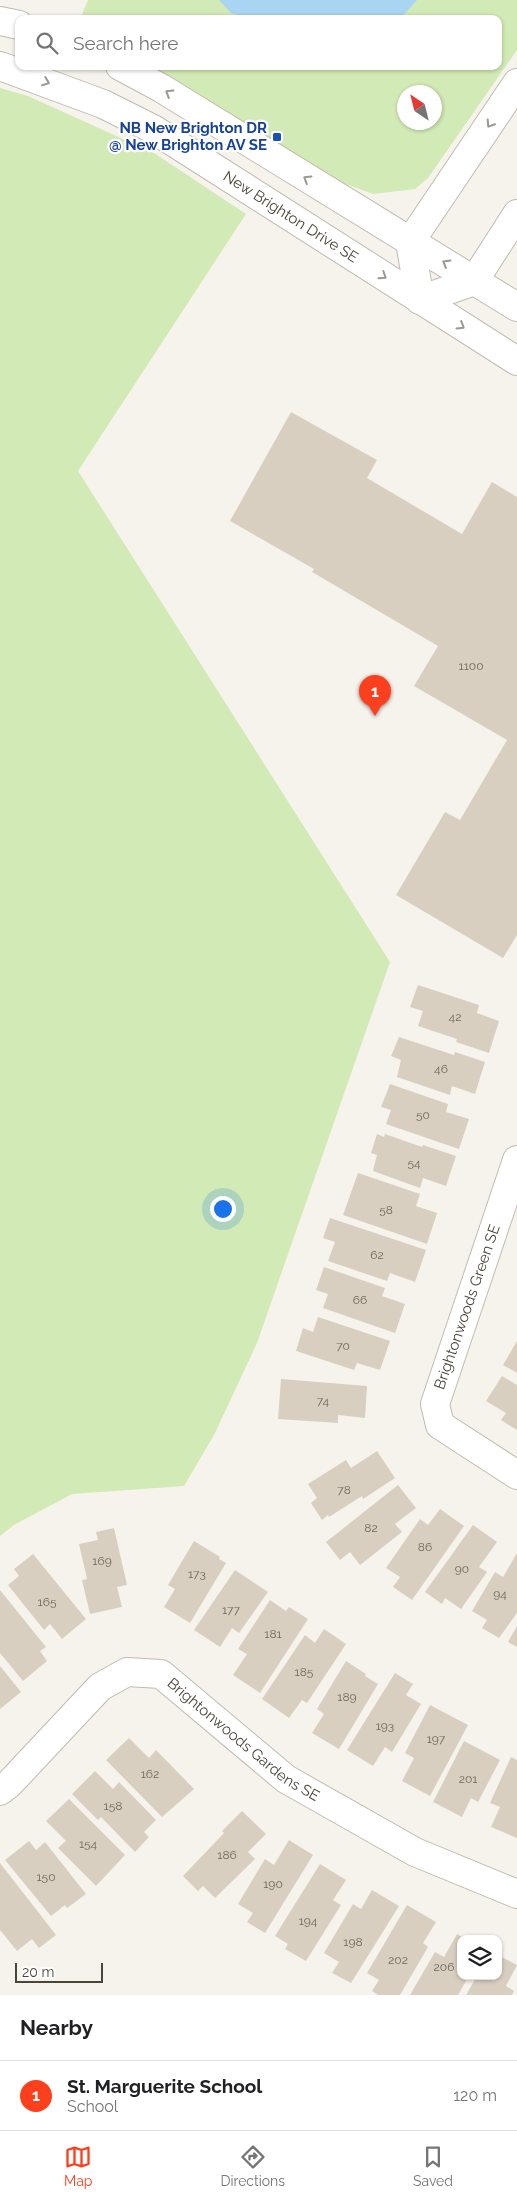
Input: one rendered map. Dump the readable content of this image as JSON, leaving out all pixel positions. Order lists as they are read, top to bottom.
{
  "streets": {
    "street": ["New Brighton Drive SE", "Brightonwoods Green SE", "Brightonwoods Gardens SE"]
  },
  "places": {
    "transit": ["NB New Brighton DR @ New Brighton AV SE"]
  },
  "house_numbers": [
    "1100",
    "42",
    "46",
    "50",
    "54",
    "58",
    "62",
    "66",
    "70",
    "74",
    "78",
    "82",
    "86",
    "169",
    "90",
    "173",
    "94",
    "165",
    "177",
    "181",
    "185",
    "189",
    "193",
    "197",
    "162",
    "201",
    "158",
    "154",
    "186",
    "150",
    "190",
    "194",
    "198",
    "202",
    "206"
  ],
  "scale_bar": "20 m",
  "north": "top left",
  "page": {
    "search": "Search here",
    "pins": "1",
    "scale": "20 m",
    "heading": "Nearby",
    "list": [
      {
        "mark": "1",
        "name": "St. Marguerite School",
        "note": "School",
        "value": "120 m"
      }
    ],
    "nav": ["Map", "Directions", "Saved"]
  }
}
